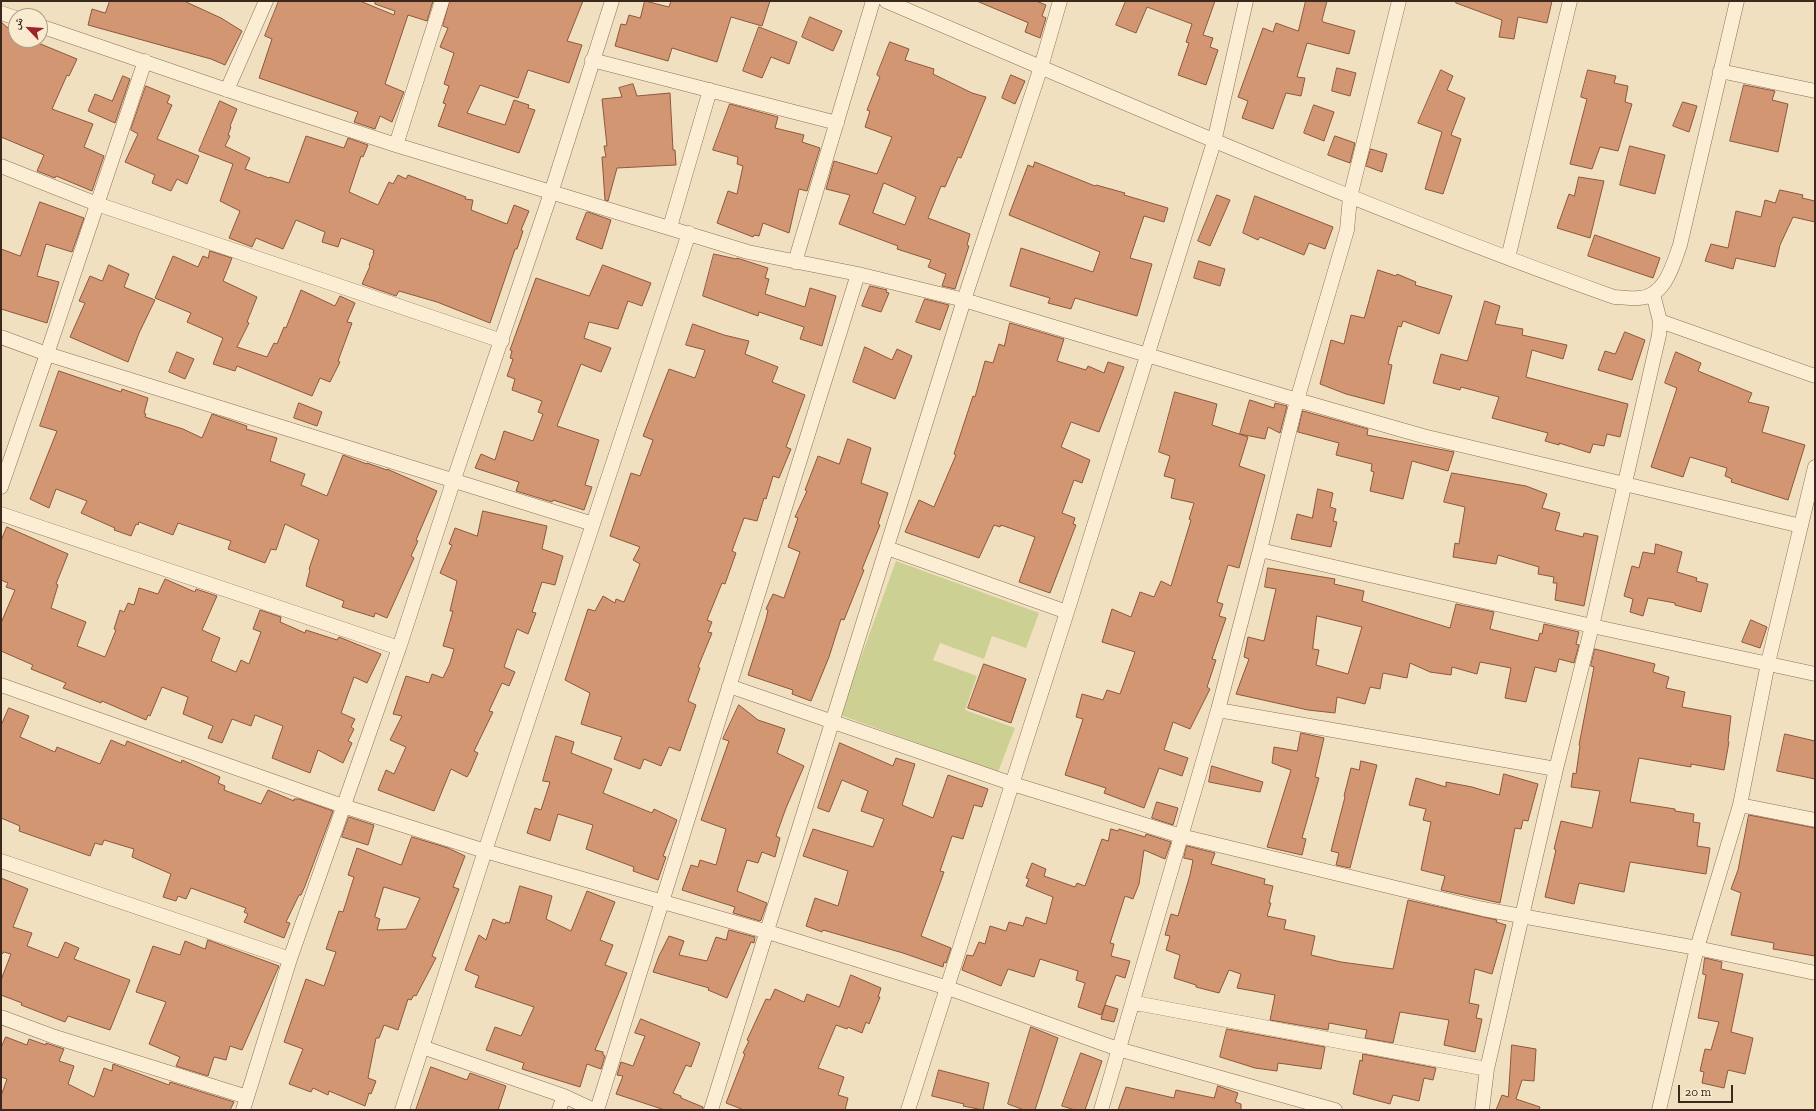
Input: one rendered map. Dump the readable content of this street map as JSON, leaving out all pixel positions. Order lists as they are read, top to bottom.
{
  "scale_bar": "20 m",
  "north": "top left"
}
